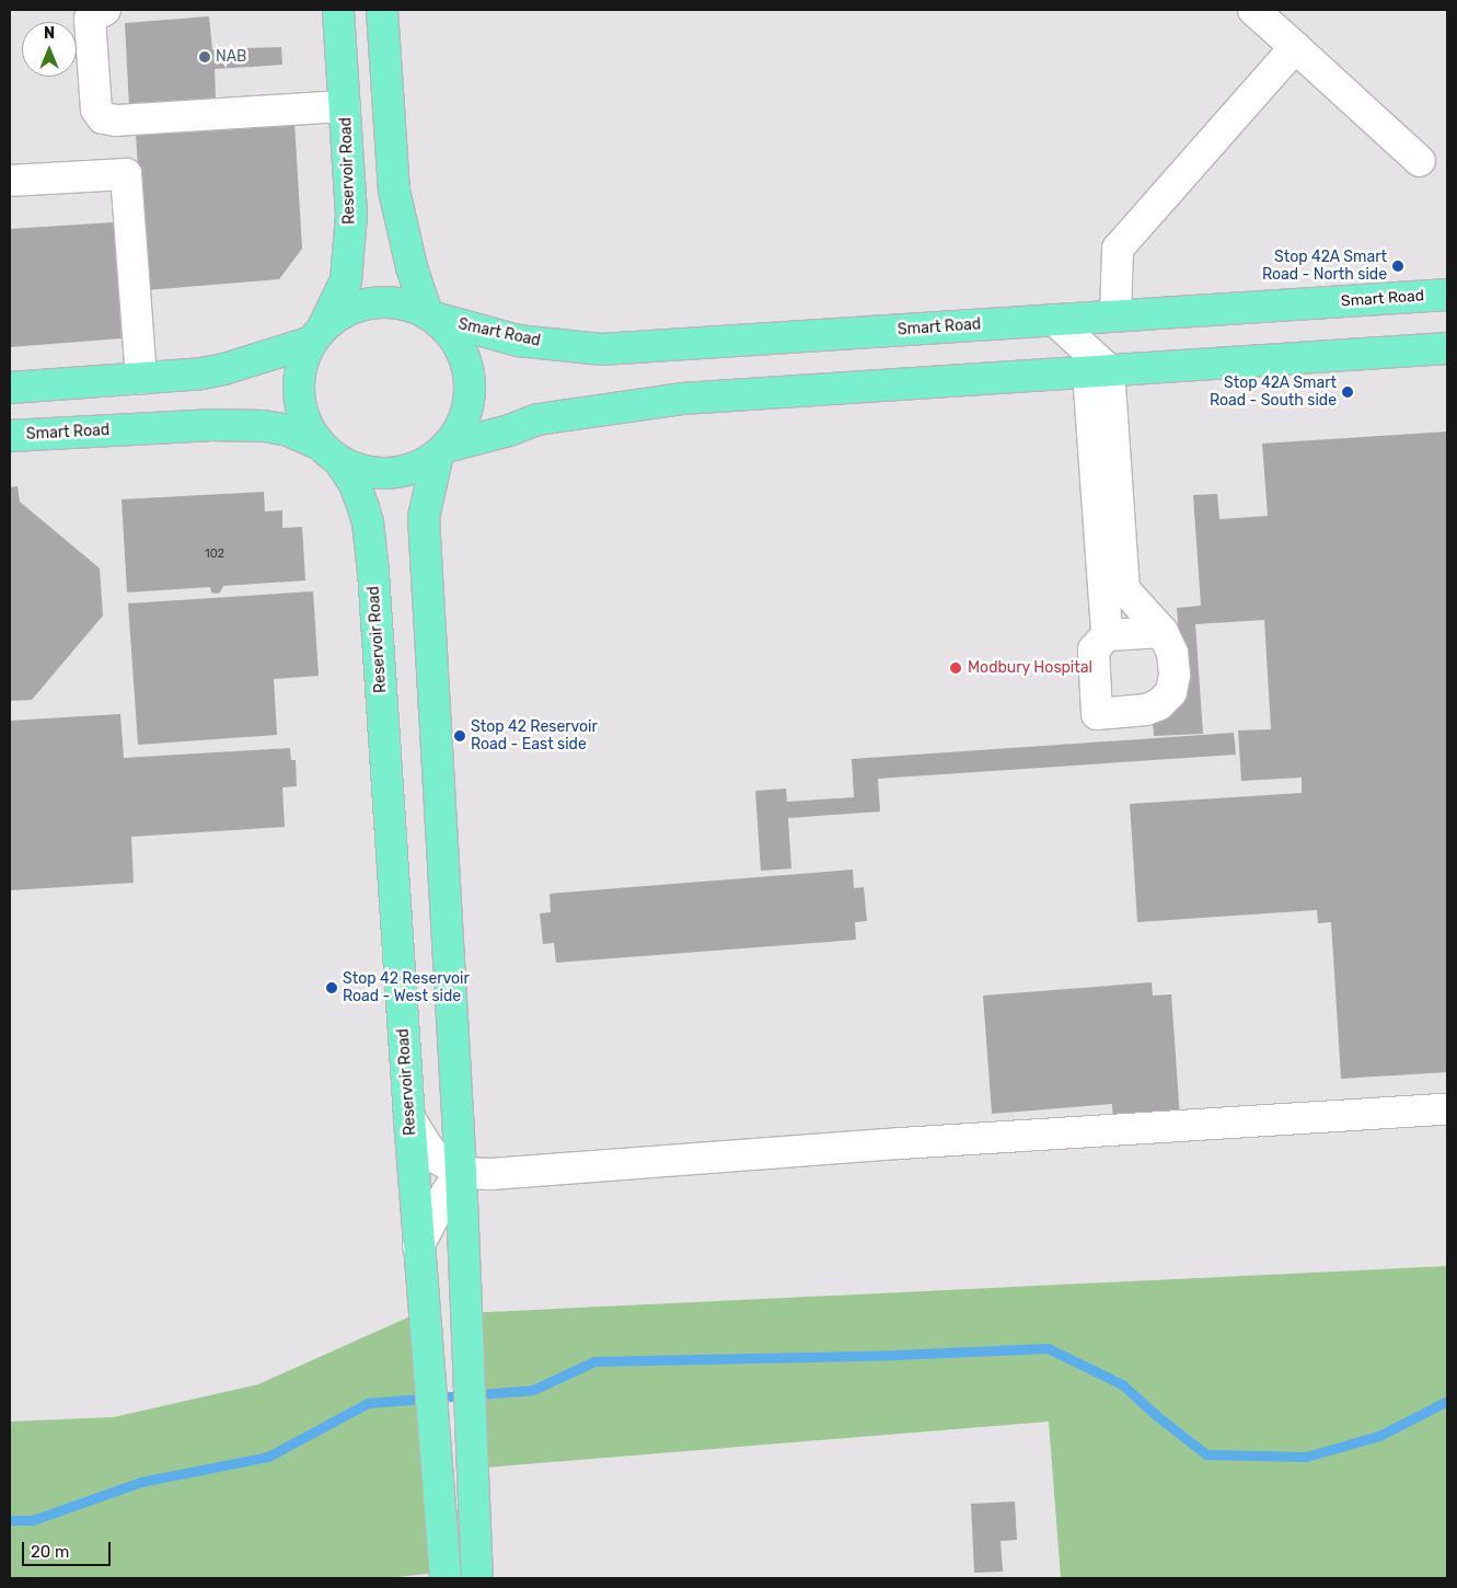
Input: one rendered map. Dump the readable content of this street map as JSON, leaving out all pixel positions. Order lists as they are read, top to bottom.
{
  "streets": {
    "main road": ["Reservoir Road", "Smart Road"]
  },
  "crossings": [
    ["Reservoir Road", "Smart Road"]
  ],
  "places": [
    "NAB",
    "Stop 42A Smart Road - North side",
    "Stop 42A Smart Road - South side",
    "Modbury Hospital",
    "Stop 42 Reservoir Road - East side",
    "Stop 42 Reservoir Road - West side"
  ],
  "house_numbers": ["102"],
  "scale_bar": "20 m",
  "north": "top"
}
